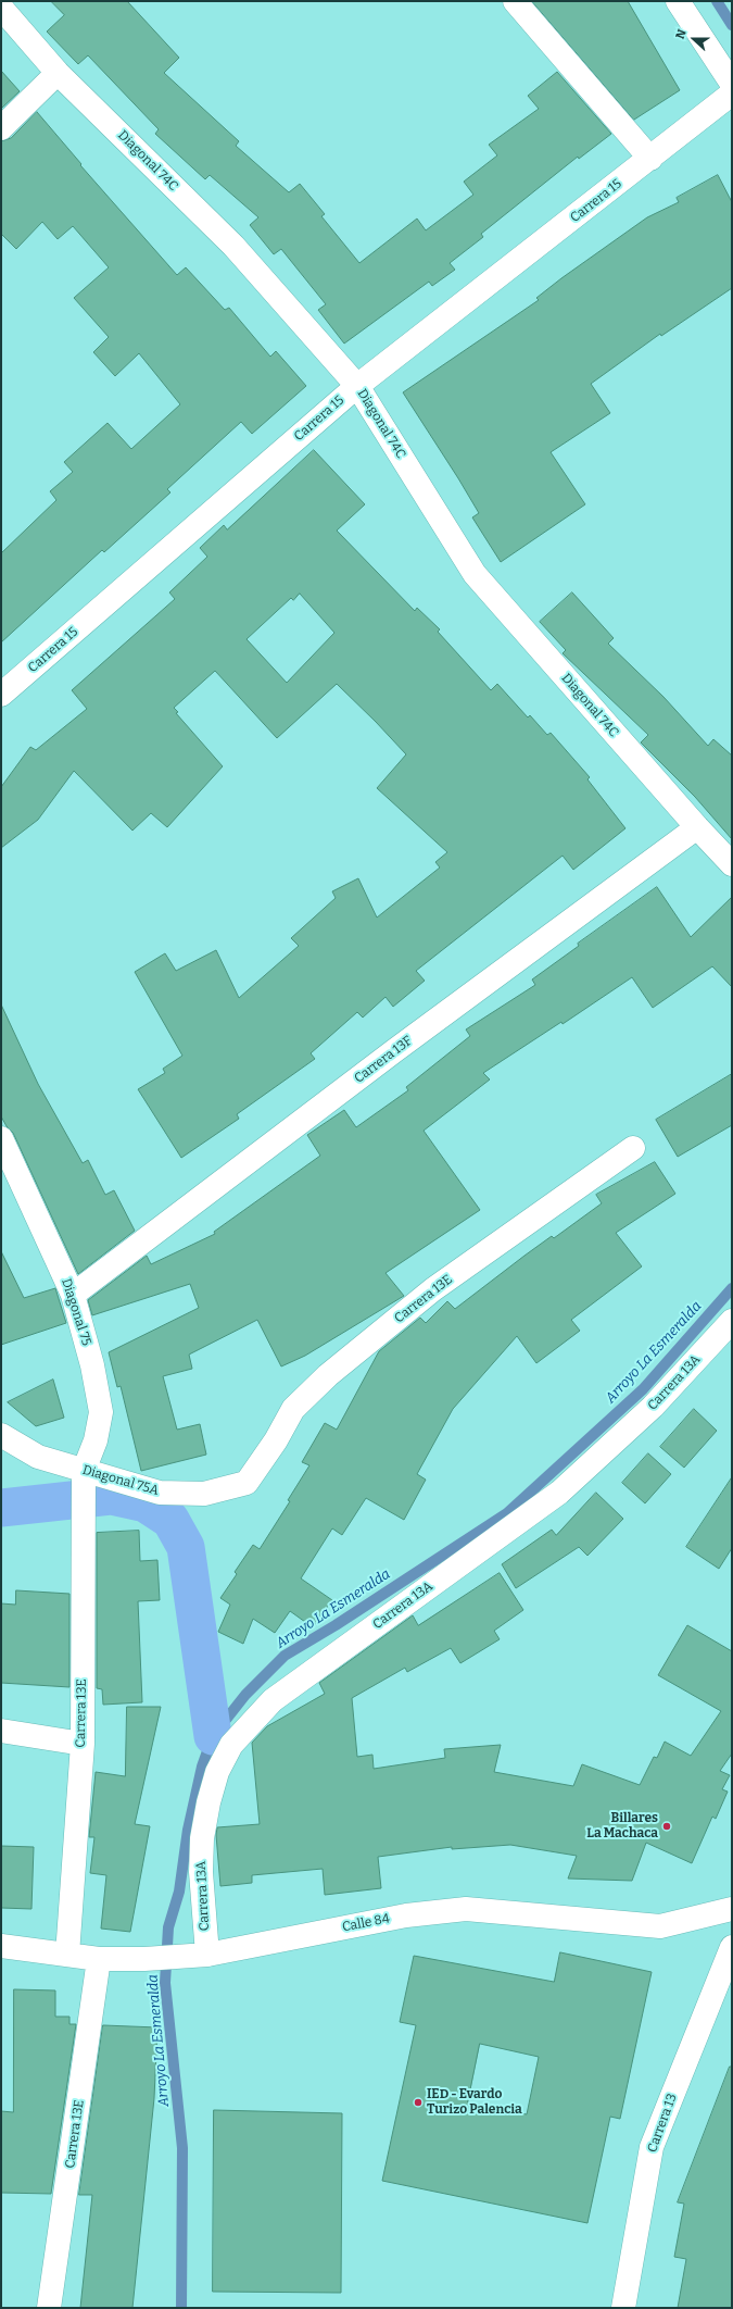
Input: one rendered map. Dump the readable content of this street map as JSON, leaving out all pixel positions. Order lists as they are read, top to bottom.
{
  "streets": {
    "street": [
      "Diagonal 74C",
      "Carrera 15",
      "Carrera 13F",
      "Carrera 13E",
      "Diagonal 75",
      "Carrera 13A",
      "Diagonal 75A",
      "Calle 84",
      "Carrera 13"
    ]
  },
  "crossings": [
    ["Diagonal 74C", "Carrera 15"],
    ["Diagonal 74C", "Carrera 13F"],
    ["Carrera 13F", "Diagonal 75"],
    ["Carrera 13E", "Diagonal 75"],
    ["Carrera 13E", "Diagonal 75A"],
    ["Carrera 13E", "Calle 84"],
    ["Diagonal 75", "Diagonal 75A"],
    ["Carrera 13A", "Calle 84"]
  ],
  "water": ["Arroyo La Esmeralda"],
  "places": ["Billares La Machaca", "IED - Evardo Turizo Palencia"],
  "north": "left"
}
